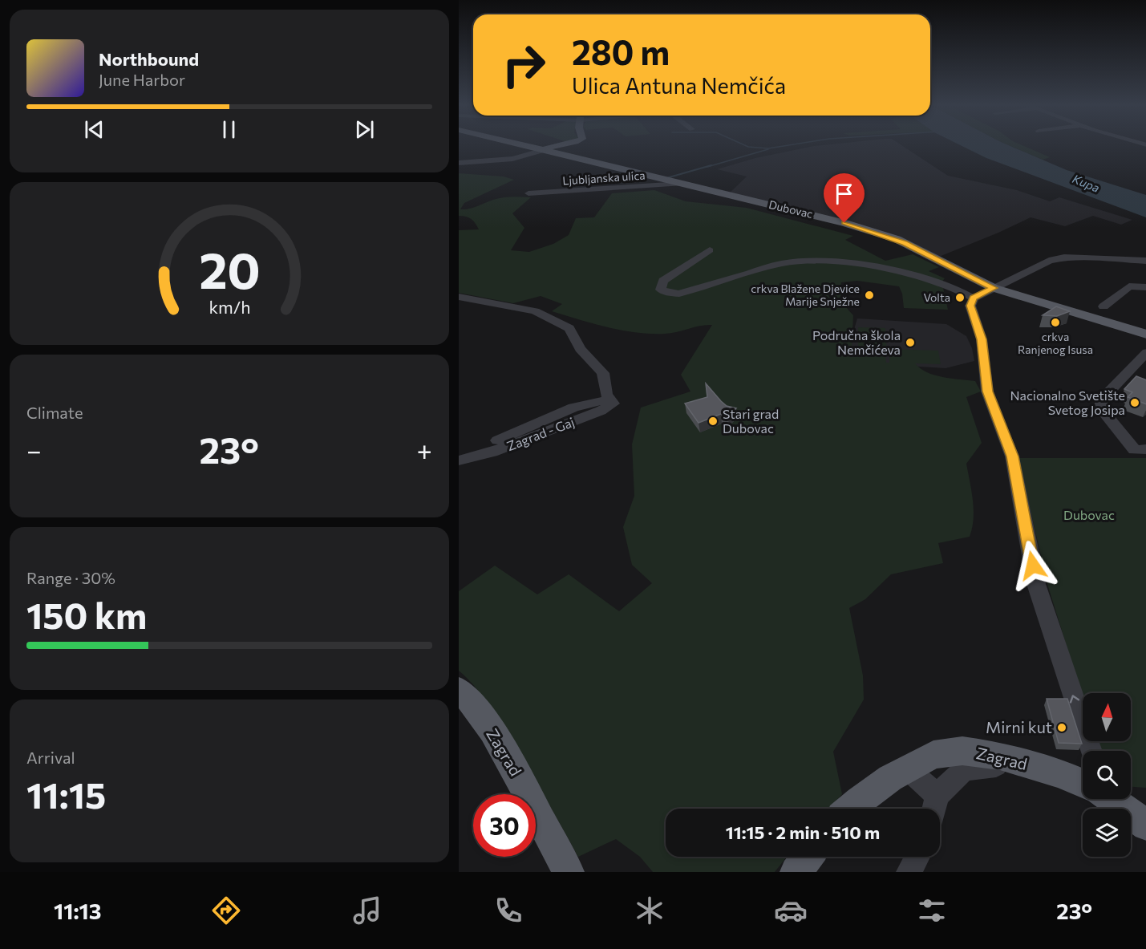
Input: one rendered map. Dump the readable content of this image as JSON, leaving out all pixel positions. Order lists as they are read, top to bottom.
{
  "streets": {
    "main road": ["Dubovac", "Zagrad"],
    "street": ["Ljubljanska ulica", "Zagrad - Gaj"]
  },
  "crossings": [
    ["Ljubljanska ulica", "Dubovac"]
  ],
  "water": ["Kupa"],
  "parks": ["Dubovac"],
  "places": [
    "crkva Blažene Djevice Marije Snježne",
    "Volta",
    "crkva Ranjenog Isusa",
    "Područna škola Nemčićeva",
    "Nacionalno Svetište Svetog Josipa",
    "Stari grad Dubovac",
    "Mirni kut"
  ],
  "north": "top",
  "page": {
    "turn": ["280 m", "Ulica Antuna Nemčića"],
    "song": ["Northbound", "June Harbor"],
    "tile": [
      "Climate",
      ["Range · 30%", "150 km"],
      ["Arrival", "11:15"]
    ],
    "heat": ["−", "23°", "+"],
    "limit": "30",
    "trip": "11:15 · 2 min · 510 m",
    "tabs": ["11:13", "23°"],
    "gauge": ["20", "km/h"]
  }
}
